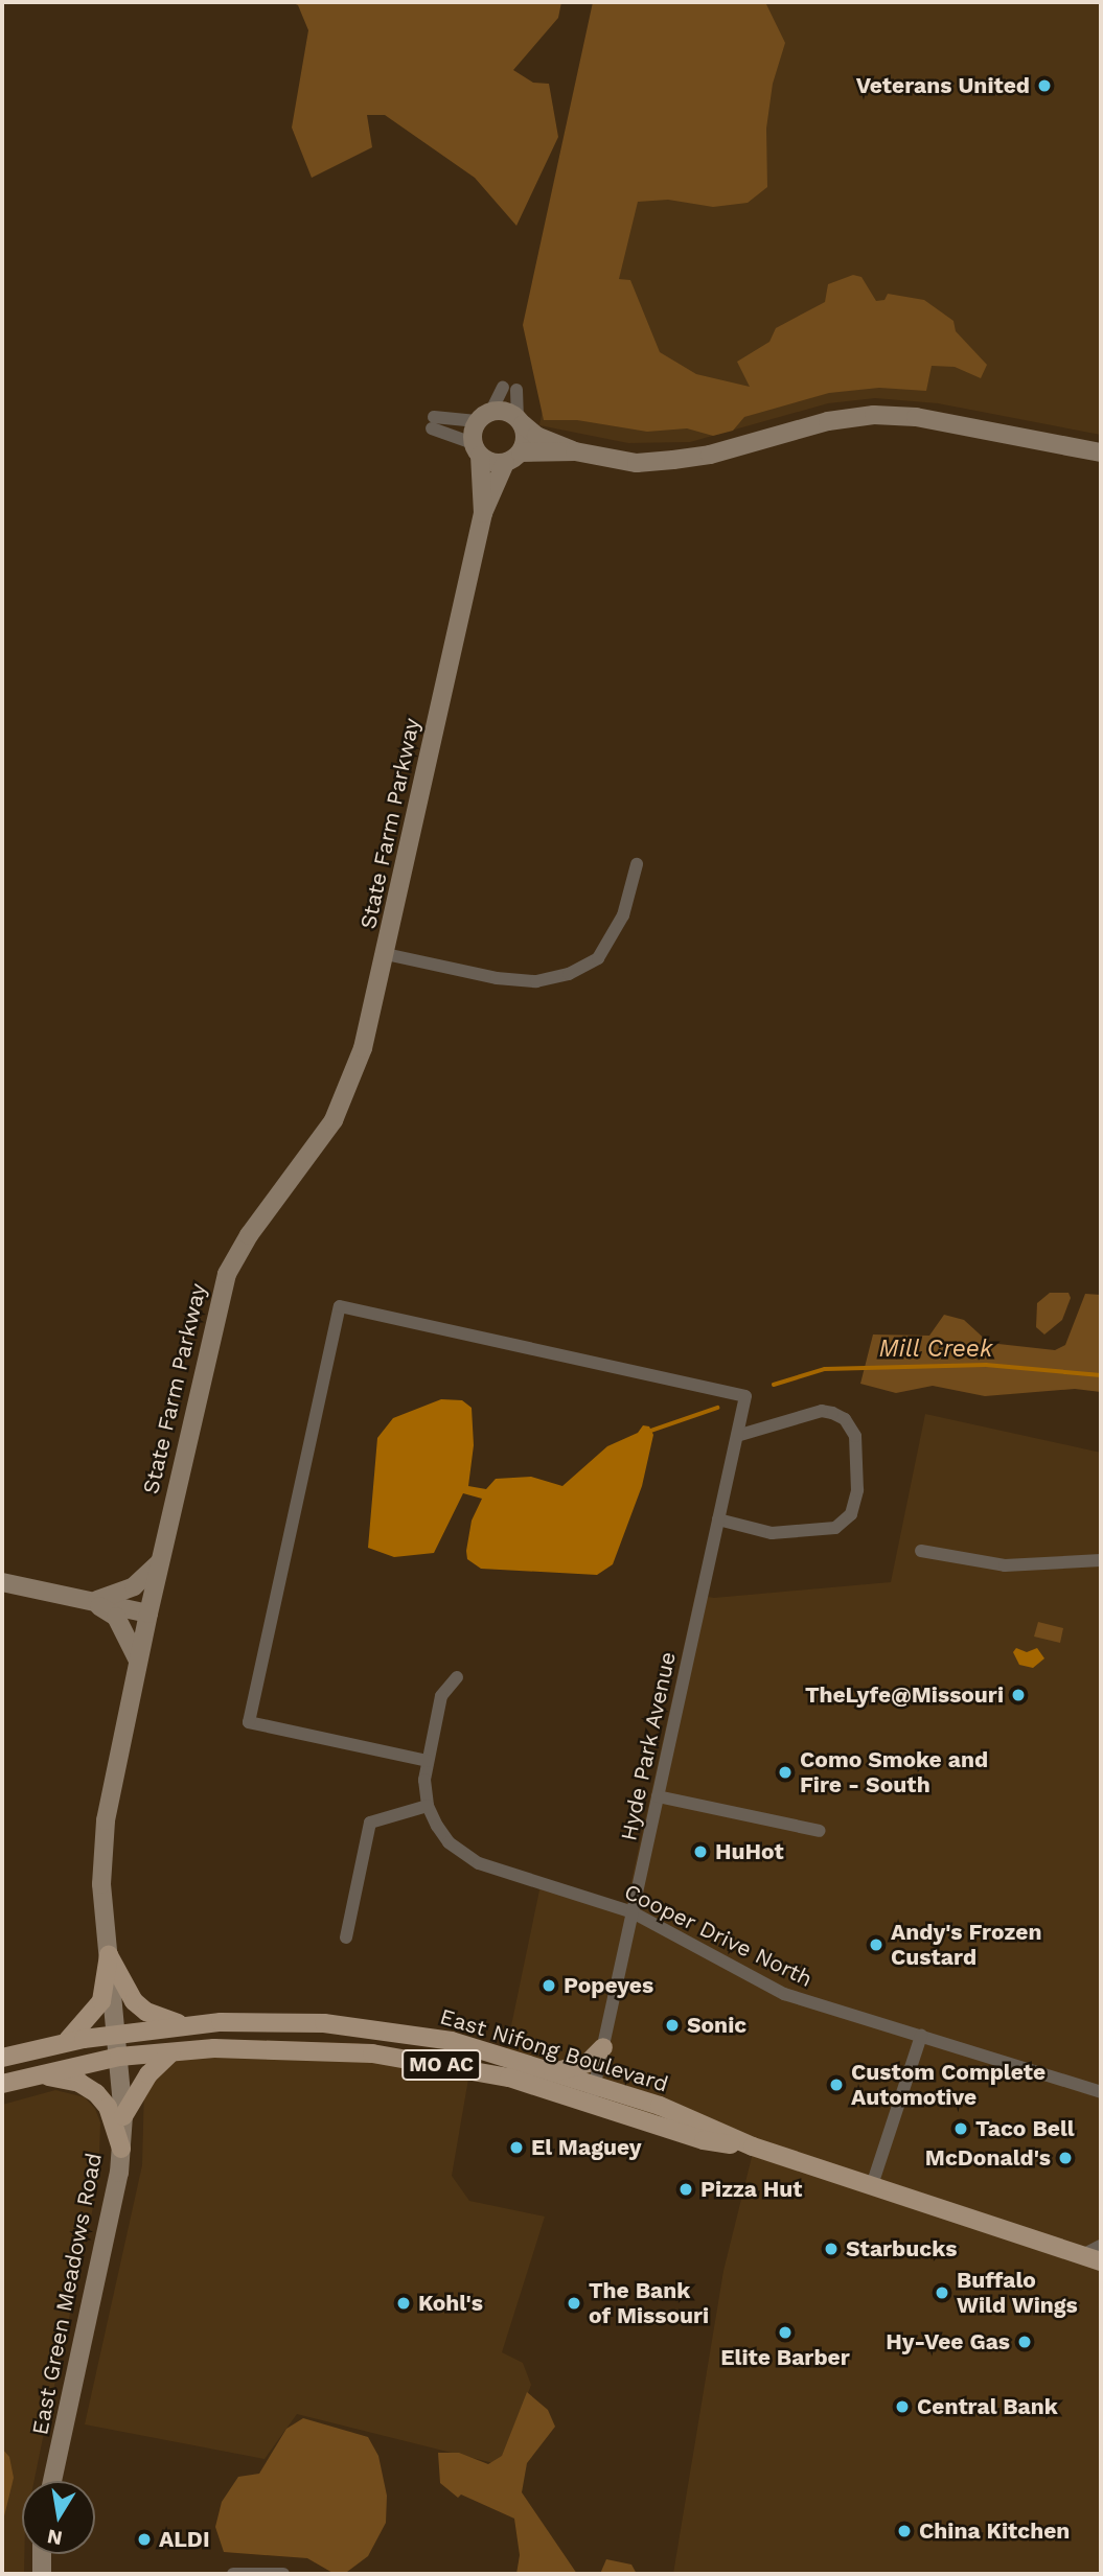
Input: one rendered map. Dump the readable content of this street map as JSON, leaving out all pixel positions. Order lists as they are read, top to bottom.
{
  "streets": {
    "main road": ["East Nifong Boulevard", "MO AC"],
    "street": [
      "State Farm Parkway",
      "Hyde Park Avenue",
      "Cooper Drive North",
      "East Green Meadows Road"
    ]
  },
  "crossings": [
    ["State Farm Parkway", "East Nifong Boulevard"],
    ["State Farm Parkway", "MO AC"],
    ["State Farm Parkway", "East Green Meadows Road"],
    ["Hyde Park Avenue", "Cooper Drive North"],
    ["Hyde Park Avenue", "East Nifong Boulevard"],
    ["East Nifong Boulevard", "MO AC"],
    ["East Nifong Boulevard", "East Green Meadows Road"],
    ["MO AC", "East Green Meadows Road"]
  ],
  "water": ["Mill Creek"],
  "places": [
    "Veterans United",
    "TheLyfe@Missouri",
    "Como Smoke and Fire - South",
    "HuHot",
    "Andy's Frozen Custard",
    "Popeyes",
    "Sonic",
    "Custom Complete Automotive",
    "Taco Bell",
    "El Maguey",
    "McDonald's",
    "Pizza Hut",
    "Starbucks",
    "Buffalo Wild Wings",
    "Kohl's",
    "The Bank of Missouri",
    "Elite Barber",
    "Hy-Vee Gas",
    "Central Bank",
    "China Kitchen",
    "ALDI"
  ],
  "north": "bottom"
}
